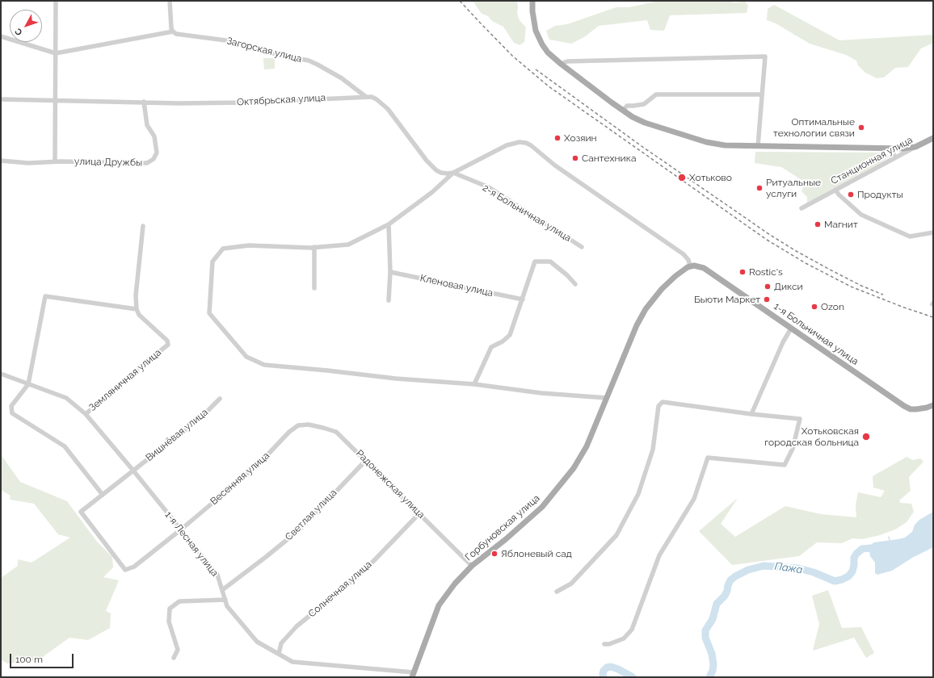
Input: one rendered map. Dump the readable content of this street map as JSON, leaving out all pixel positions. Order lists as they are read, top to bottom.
{
  "streets": {
    "main road": ["Станционная улица", "1-я Больничная улица", "Горбуновская улица"],
    "street": [
      "Загорская улица",
      "Октябрьская улица",
      "улица Дружбы",
      "2-я Больничная улица",
      "Кленовая улица",
      "Земляничная улица",
      "Вишнёвая улица",
      "Весенняя улица",
      "Радонежская улица",
      "Светлая улица",
      "1-я Лесная улица",
      "Солнечная улица"
    ]
  },
  "crossings": [
    ["Загорская улица", "Октябрьская улица"],
    ["Октябрьская улица", "улица Дружбы"],
    ["Октябрьская улица", "2-я Больничная улица"],
    ["1-я Больничная улица", "Горбуновская улица"],
    ["Земляничная улица", "1-я Лесная улица"],
    ["Вишнёвая улица", "Весенняя улица"],
    ["Вишнёвая улица", "1-я Лесная улица"],
    ["Весенняя улица", "Радонежская улица"],
    ["Весенняя улица", "1-я Лесная улица"],
    ["Радонежская улица", "Светлая улица"],
    ["Радонежская улица", "Горбуновская улица"],
    ["Радонежская улица", "Солнечная улица"],
    ["Светлая улица", "1-я Лесная улица"],
    ["Горбуновская улица", "1-я Лесная улица"],
    ["1-я Лесная улица", "Солнечная улица"]
  ],
  "water": ["Пажа"],
  "places": [
    "Оптимальные технологии связи",
    "Хозяин",
    "Сантехника",
    "Хотьково",
    "Ритуальные услуги",
    "Продукты",
    "Магнит",
    "Rostic's",
    "Дикси",
    "Бьюти Маркет",
    "Ozon",
    "Хотьковская городская больница",
    "Яблоневый сад"
  ],
  "scale_bar": "100 m",
  "north": "bottom left"
}
